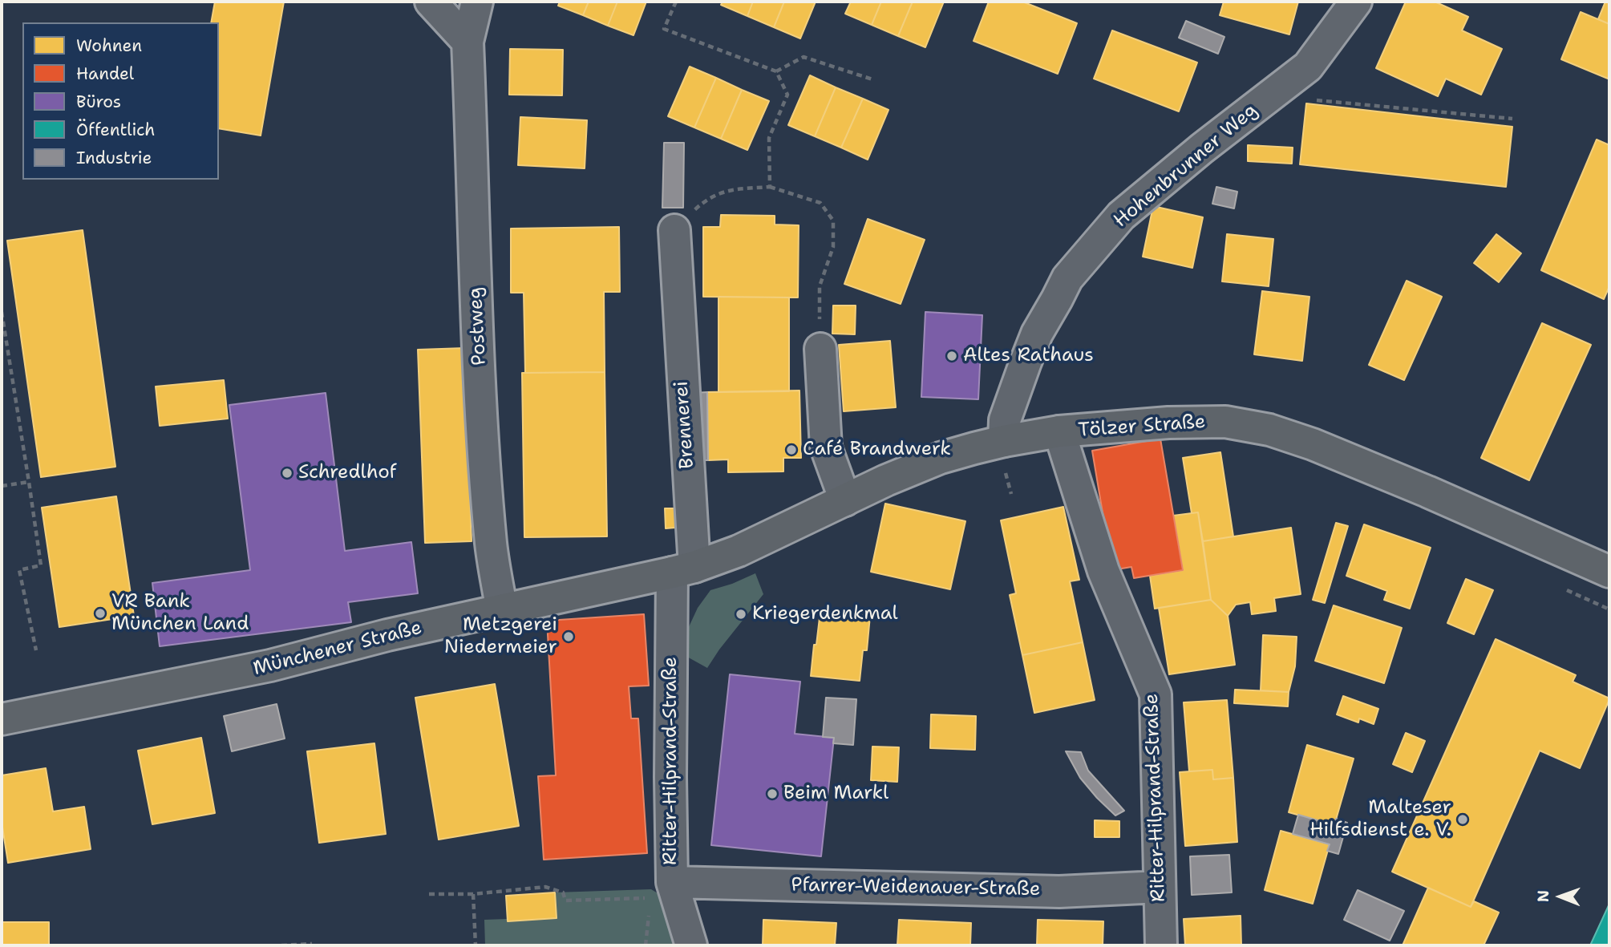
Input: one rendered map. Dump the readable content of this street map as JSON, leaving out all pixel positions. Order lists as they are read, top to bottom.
{
  "streets": {
    "main road": ["Tölzer Straße", "Münchener Straße"],
    "street": [
      "Hohenbrunner Weg",
      "Postweg",
      "Brennerei",
      "Ritter-Hilprand-Straße",
      "Pfarrer-Weidenauer-Straße"
    ]
  },
  "crossings": [
    ["Hohenbrunner Weg", "Tölzer Straße"],
    ["Postweg", "Münchener Straße"],
    ["Brennerei", "Tölzer Straße"],
    ["Brennerei", "Münchener Straße"],
    ["Brennerei", "Ritter-Hilprand-Straße"],
    ["Tölzer Straße", "Münchener Straße"],
    ["Tölzer Straße", "Ritter-Hilprand-Straße"],
    ["Münchener Straße", "Ritter-Hilprand-Straße"],
    ["Ritter-Hilprand-Straße", "Pfarrer-Weidenauer-Straße"]
  ],
  "places": [
    "Altes Rathaus",
    "Café Brandwerk",
    "Schredlhof",
    "VR Bank München Land",
    "Kriegerdenkmal",
    "Metzgerei Niedermeier",
    "Beim Markl",
    "Malteser Hilfsdienst e. V."
  ],
  "legend": [
    "Wohnen",
    "Handel",
    "Büros",
    "Öffentlich",
    "Industrie"
  ],
  "north": "left"
}
